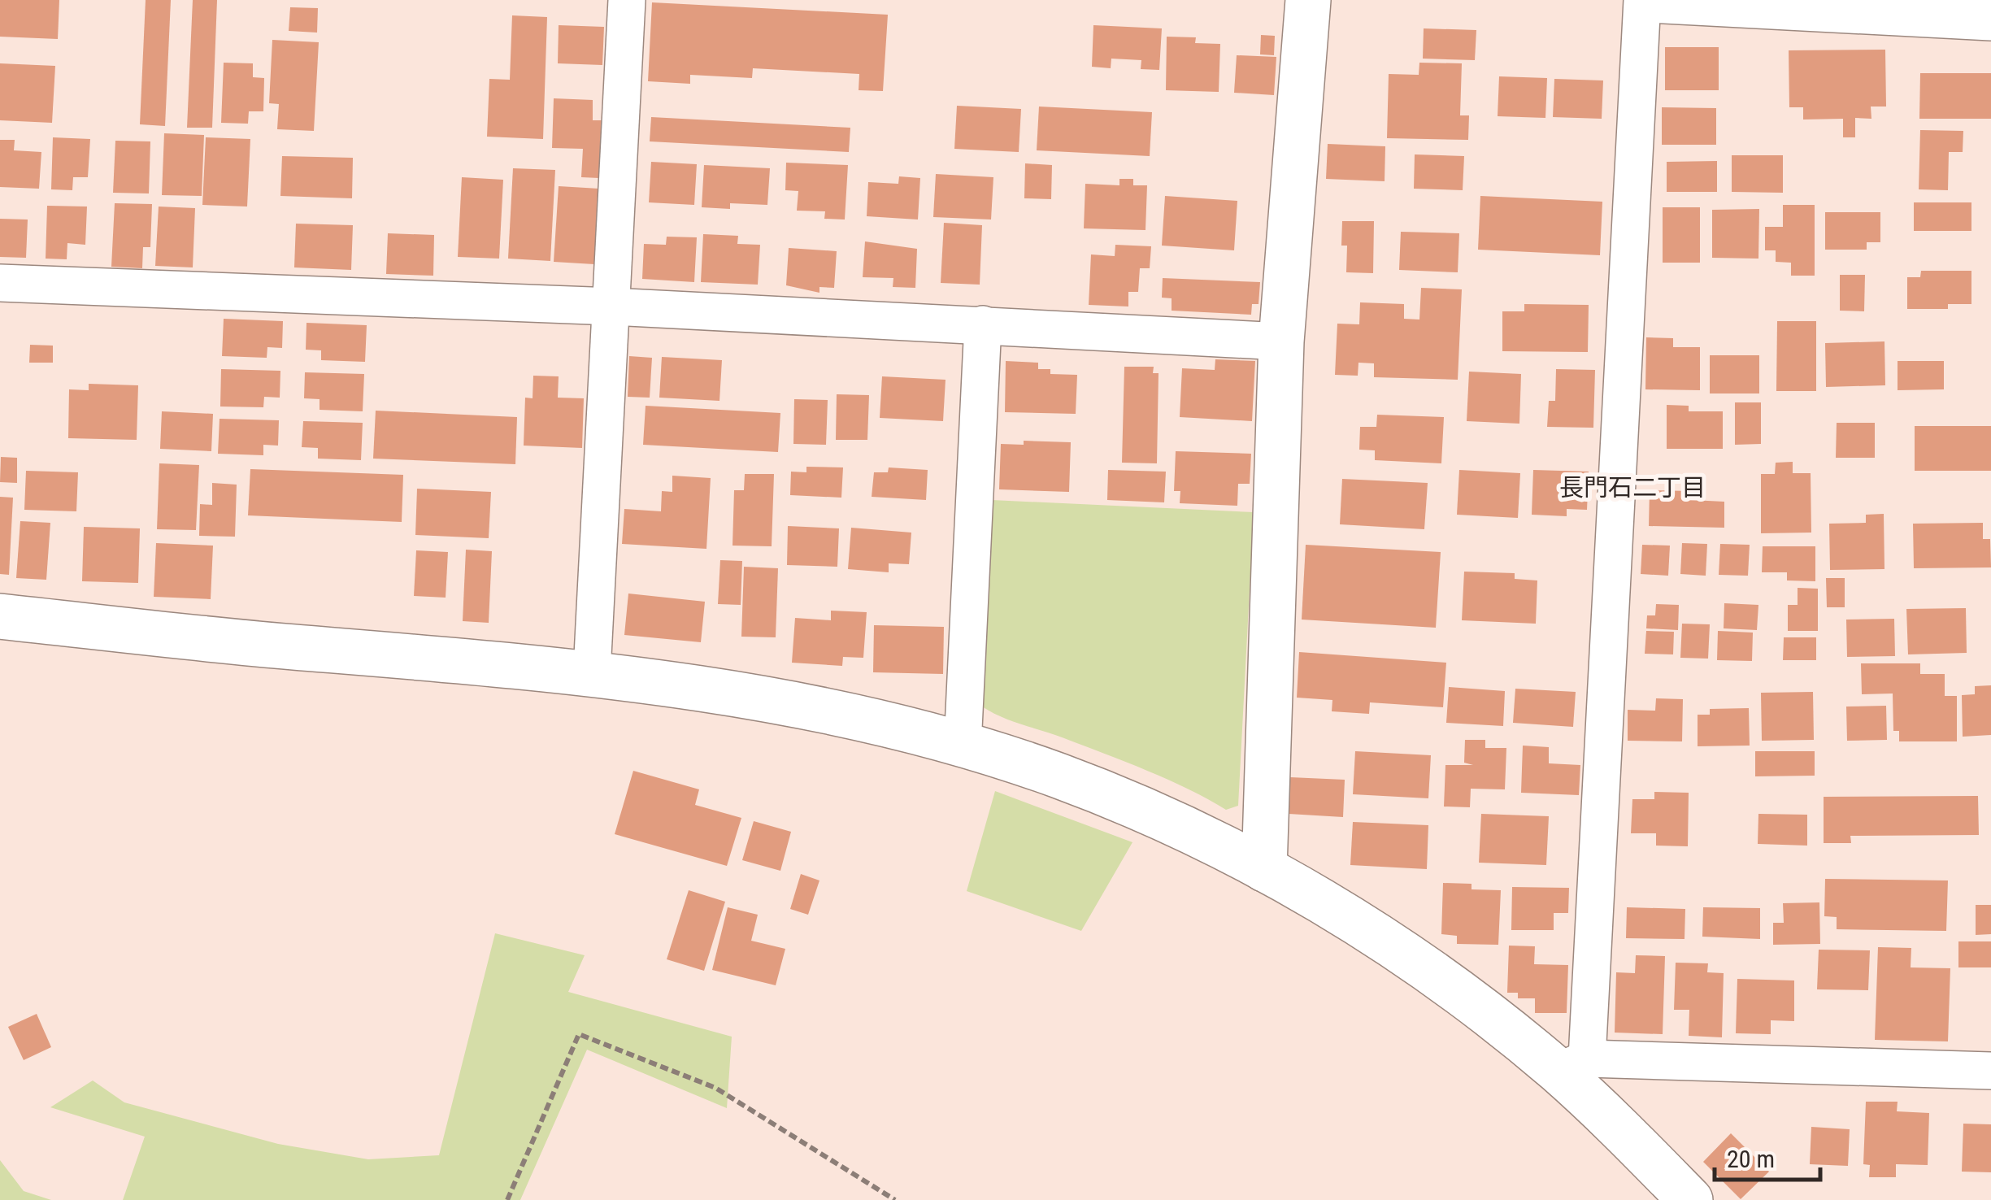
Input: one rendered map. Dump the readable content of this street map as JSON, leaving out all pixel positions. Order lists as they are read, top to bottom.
{
  "districts": ["長門石二丁目"],
  "scale_bar": "20 m"
}
